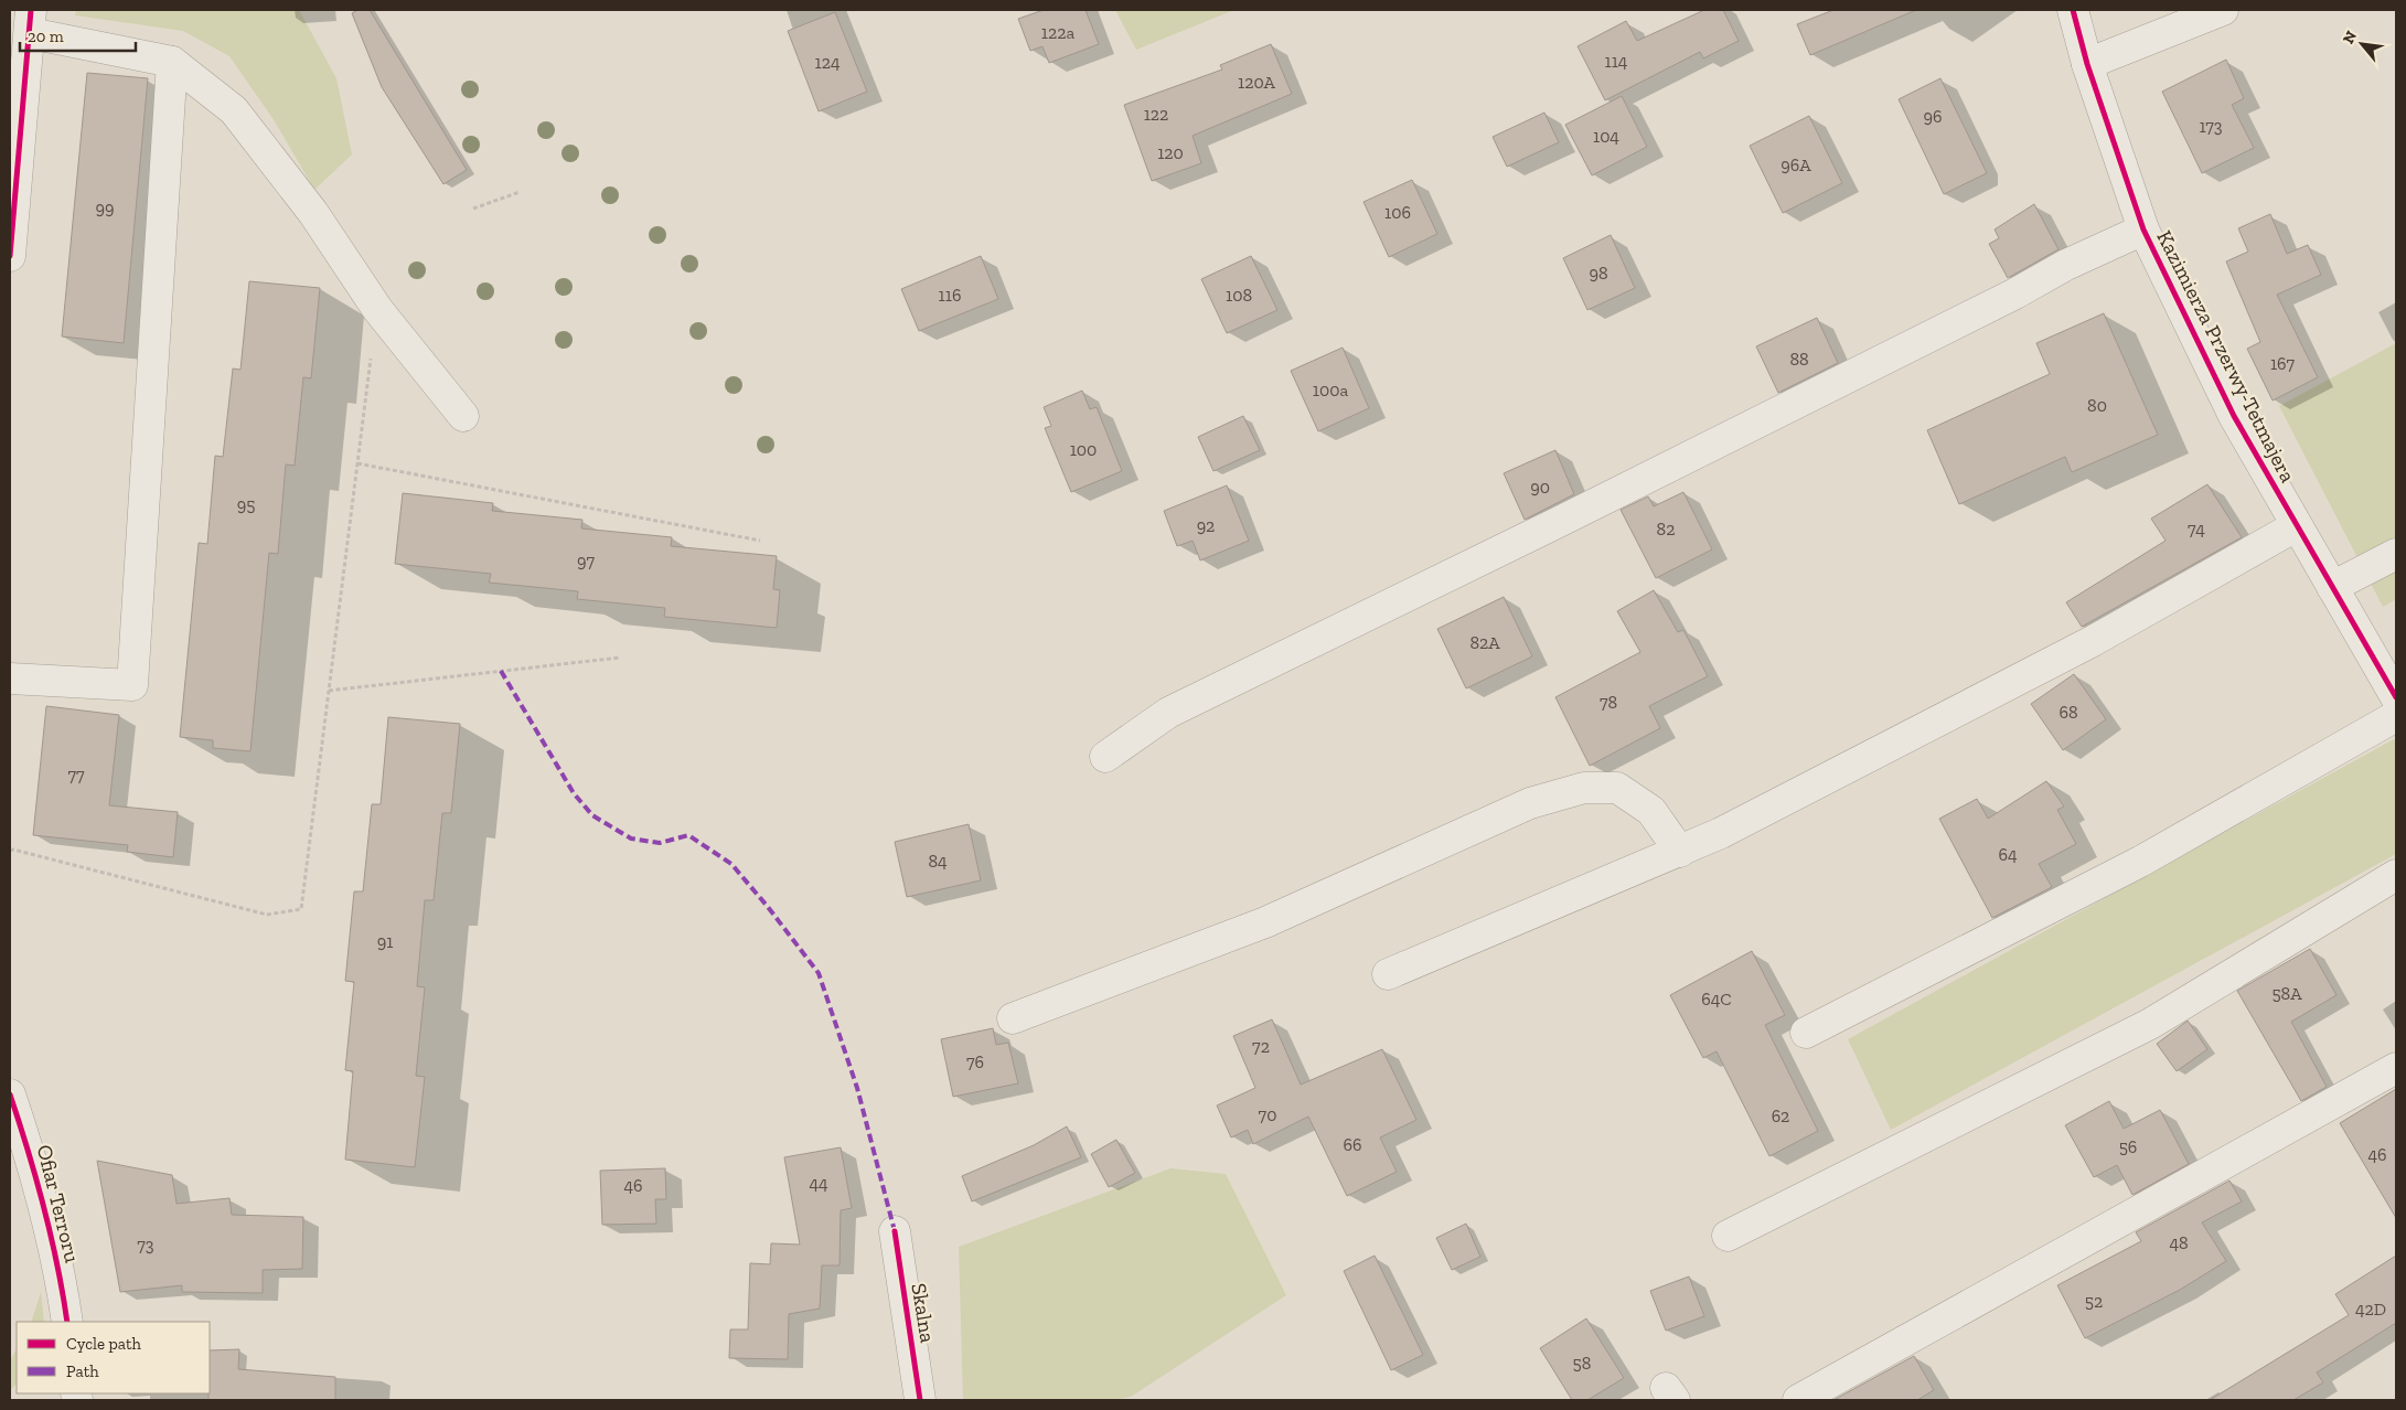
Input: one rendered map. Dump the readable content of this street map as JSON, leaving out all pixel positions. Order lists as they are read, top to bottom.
{
  "streets": {
    "street": ["Kazimierza Przerwy-Tetmajera", "Ofiar Terroru", "Skalna"]
  },
  "house_numbers": [
    "122a",
    "114",
    "124",
    "120A",
    "122",
    "96",
    "173",
    "104",
    "120",
    "96A",
    "99",
    "106",
    "98",
    "116",
    "108",
    "88",
    "167",
    "100a",
    "80",
    "100",
    "90",
    "95",
    "92",
    "82",
    "74",
    "97",
    "82A",
    "78",
    "68",
    "77",
    "64",
    "84",
    "91",
    "58A",
    "64C",
    "72",
    "76",
    "70",
    "62",
    "66",
    "56",
    "46",
    "44",
    "46",
    "48",
    "73",
    "52",
    "42D",
    "58"
  ],
  "legend": ["Cycle path", "Path"],
  "scale_bar": "20 m",
  "north": "top left"
}
